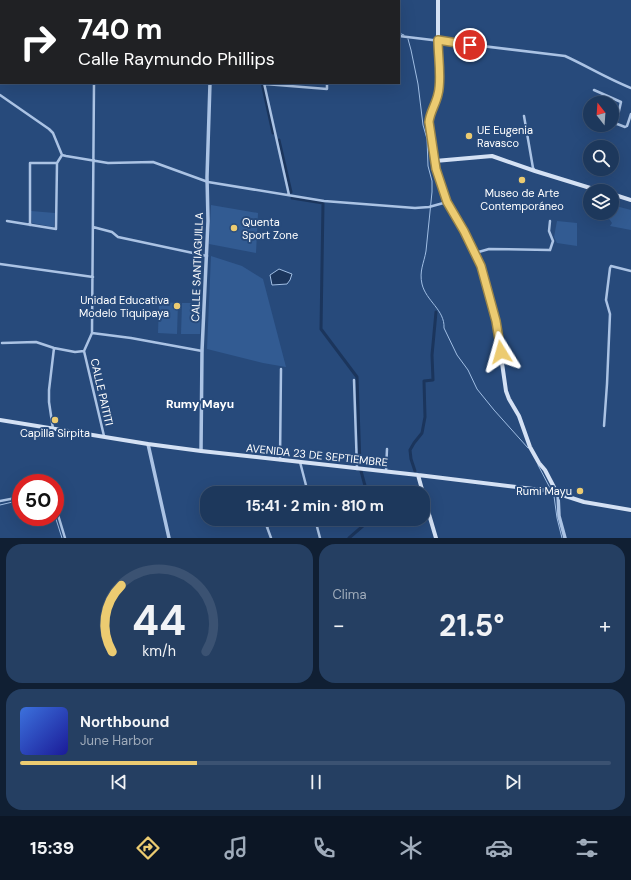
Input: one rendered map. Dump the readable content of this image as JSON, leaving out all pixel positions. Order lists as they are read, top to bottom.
{
  "streets": {
    "main road": ["AVENIDA 23 DE SEPTIEMBRE"],
    "street": ["CALLE SANTIAGUILLA", "CALLE PAITITI"]
  },
  "crossings": [
    ["CALLE SANTIAGUILLA", "AVENIDA 23 DE SEPTIEMBRE"],
    ["CALLE PAITITI", "AVENIDA 23 DE SEPTIEMBRE"]
  ],
  "districts": ["Rumy Mayu"],
  "places": [
    "UE Eugenia Ravasco",
    "Museo de Arte Contemporáneo",
    "Quenta Sport Zone",
    "Unidad Educativa Modelo Tiquipaya",
    "Capilla Sirpita",
    "Rumi Mayu"
  ],
  "north": "top",
  "page": {
    "turn": ["740 m", "Calle Raymundo Phillips"],
    "limit": "50",
    "trip": "15:41 · 2 min · 810 m",
    "tile": "Clima",
    "heat": ["−", "21.5°", "+"],
    "song": ["Northbound", "June Harbor"],
    "tabs": "15:39",
    "gauge": ["44", "km/h"]
  }
}
